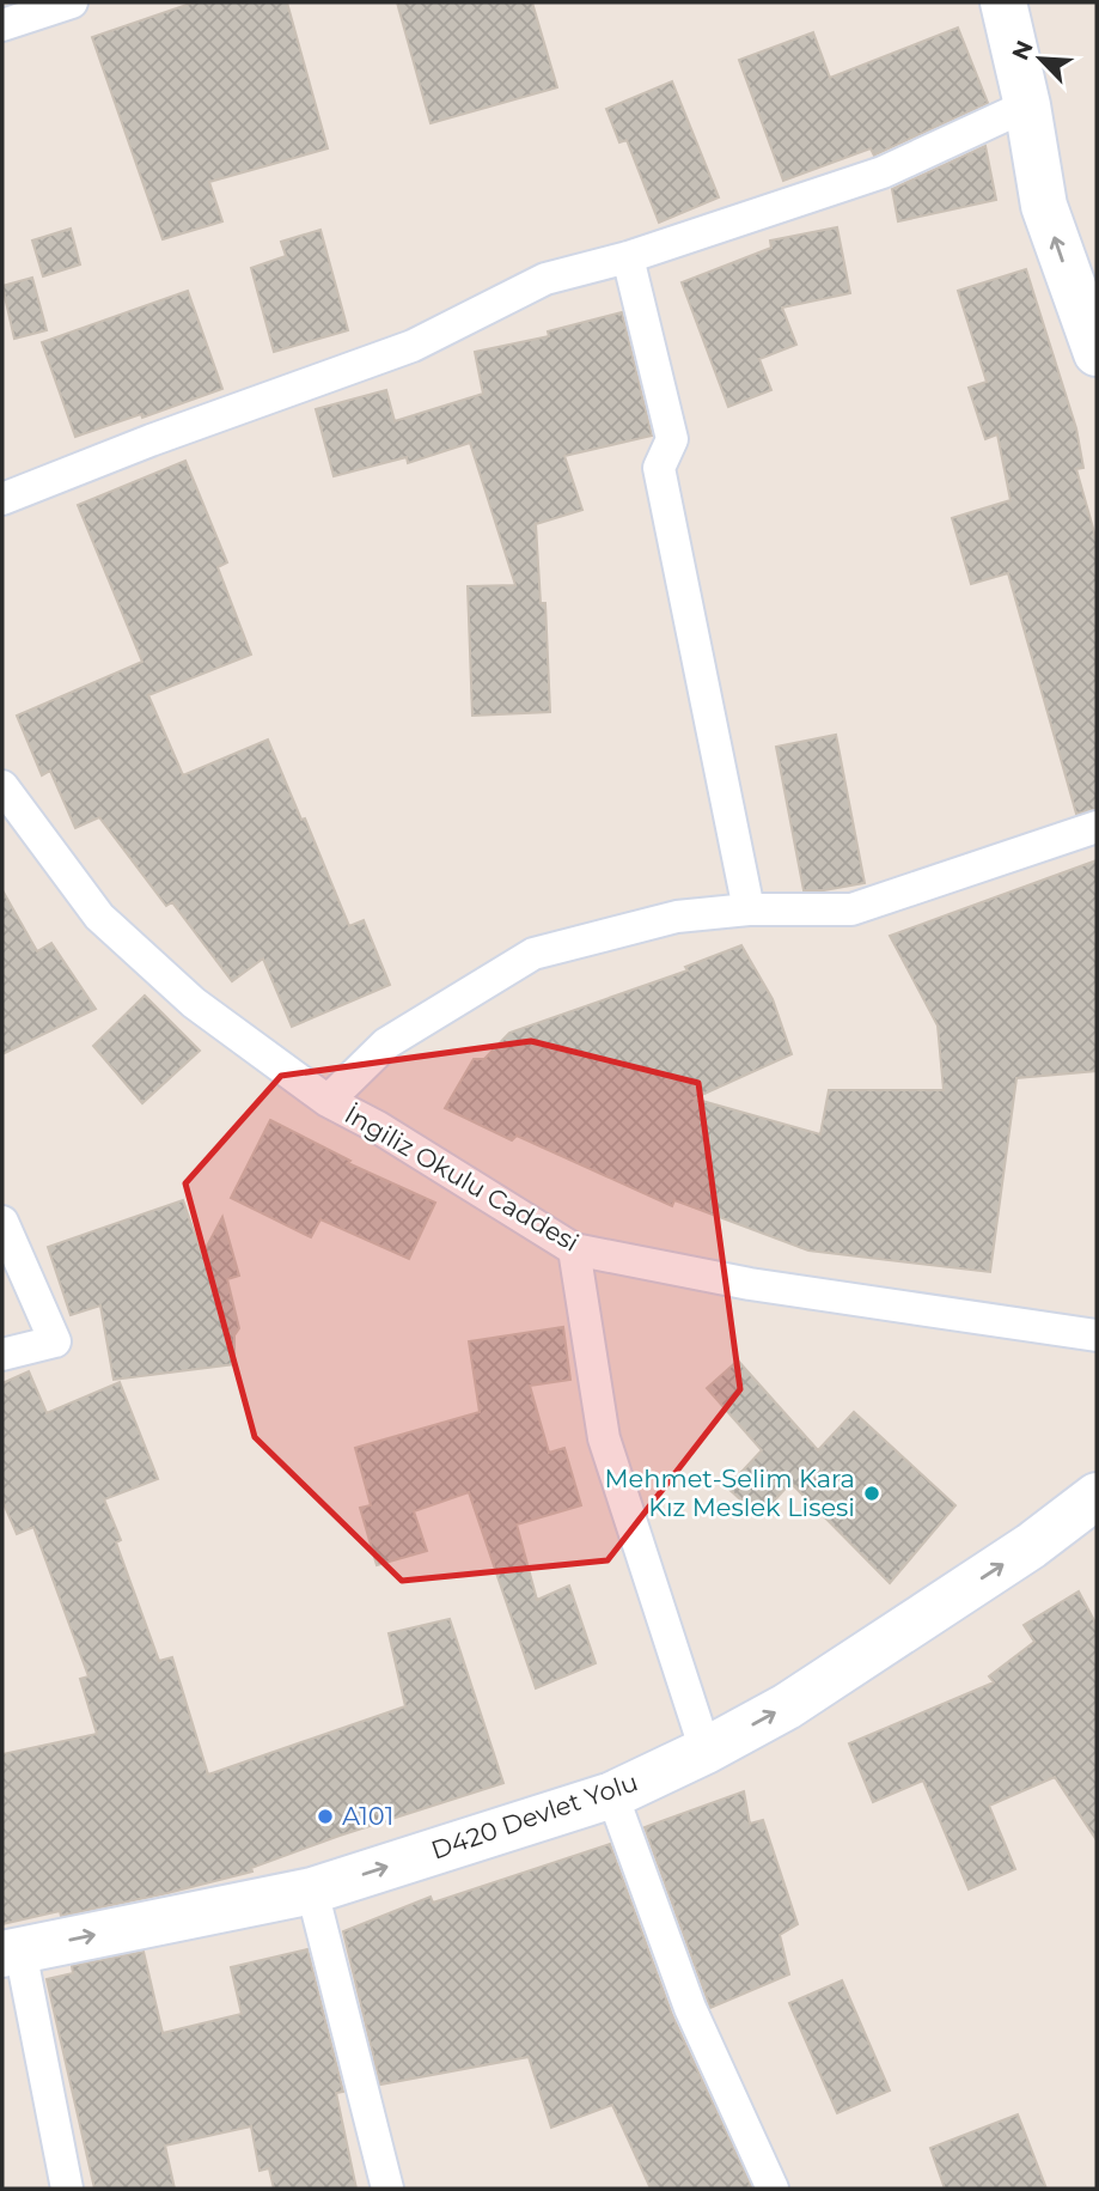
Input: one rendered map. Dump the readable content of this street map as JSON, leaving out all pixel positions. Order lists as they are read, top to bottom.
{
  "streets": {
    "street": ["İngiliz Okulu Caddesi", "D420 Devlet Yolu"]
  },
  "one_way": ["D420 Devlet Yolu"],
  "places": ["Mehmet-Selim Kara Kız Meslek Lisesi", "A101"],
  "north": "top left"
}
